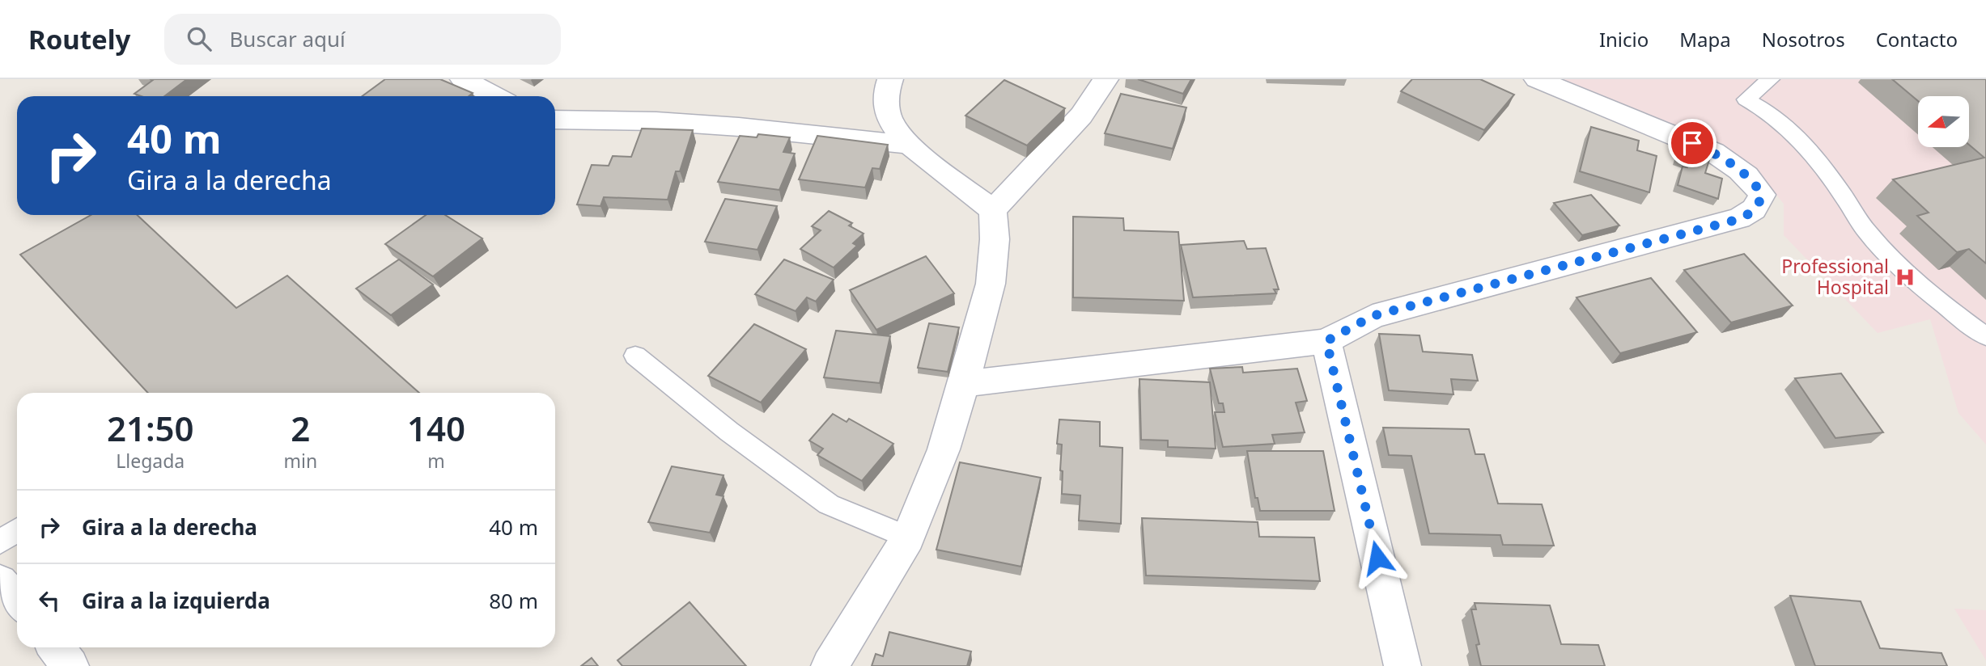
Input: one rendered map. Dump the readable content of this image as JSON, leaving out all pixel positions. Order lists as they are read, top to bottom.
{
  "places": {
    "hospital": ["Professional Hospital"]
  },
  "north": "left",
  "page": {
    "header": "Routely",
    "search": "Buscar aquí",
    "nav": [
      "Inicio",
      "Mapa",
      "Nosotros",
      "Contacto"
    ],
    "turn": ["40 m", "Gira a la derecha"],
    "eta": [
      "21:50",
      "Llegada",
      "2",
      "min",
      "140",
      "m"
    ],
    "list": [
      {
        "name": "Gira a la derecha",
        "value": "40 m"
      },
      {
        "name": "Gira a la izquierda",
        "value": "80 m"
      }
    ]
  }
}
